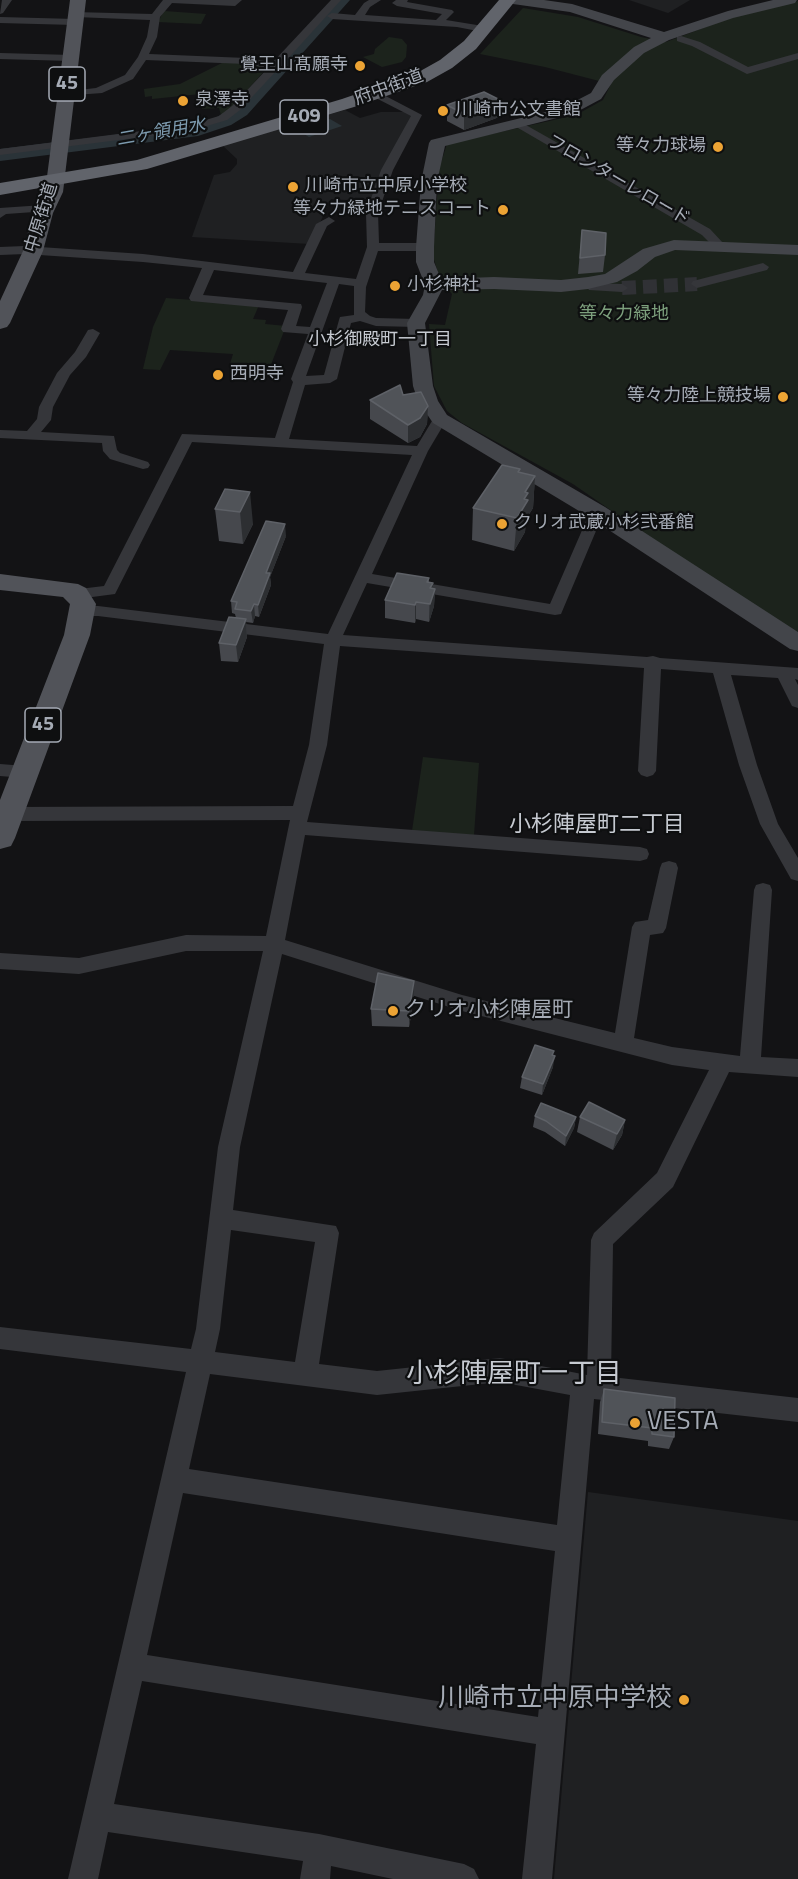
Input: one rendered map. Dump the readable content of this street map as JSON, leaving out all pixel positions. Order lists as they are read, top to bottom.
{
  "streets": {
    "highway": ["府中街道", "409"],
    "main road": ["45", "中原街道"],
    "street": ["フロンターレロード"]
  },
  "crossings": [
    ["府中街道", "中原街道"]
  ],
  "districts": ["小杉御殿町一丁目", "小杉陣屋町二丁目", "小杉陣屋町一丁目"],
  "water": ["二ヶ領用水"],
  "parks": ["等々力緑地"],
  "places": [
    "覺王山髙願寺",
    "泉澤寺",
    "川崎市公文書館",
    "等々力球場",
    "川崎市立中原小学校",
    "等々力緑地テニスコート",
    "小杉神社",
    "西明寺",
    "等々力陸上競技場",
    "クリオ武蔵小杉弐番館",
    "クリオ小杉陣屋町",
    "VESTA",
    "川崎市立中原中学校"
  ]
}
